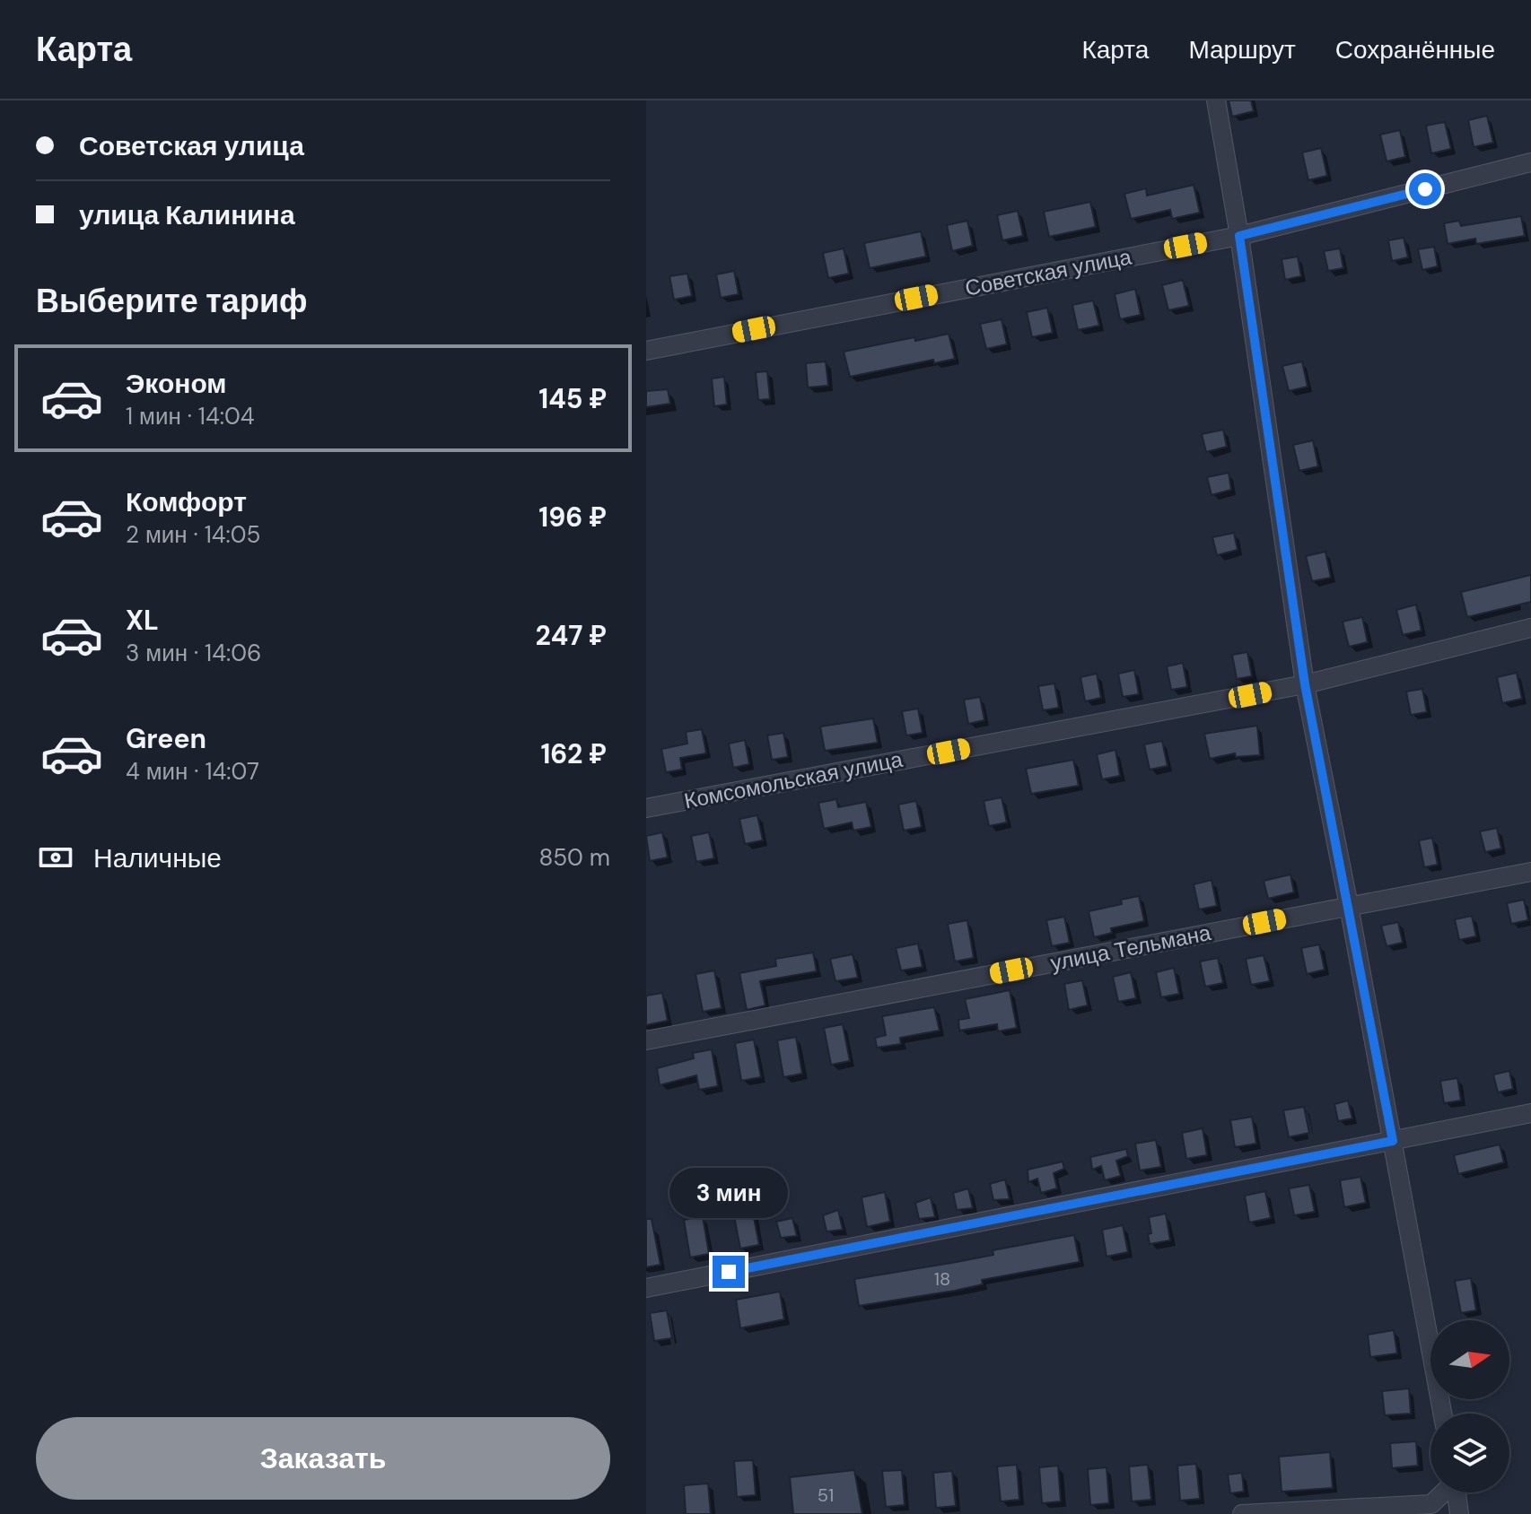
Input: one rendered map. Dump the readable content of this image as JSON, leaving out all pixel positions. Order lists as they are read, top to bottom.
{
  "streets": {
    "street": ["Советская улица", "Комсомольская улица", "улица Тельмана"]
  },
  "house_numbers": ["18", "51"],
  "north": "right",
  "page": {
    "header": "Карта",
    "nav": ["Карта", "Маршрут", "Сохранённые"],
    "banner": ["Советская улица", "улица Калинина"],
    "heading": "Выберите тариф",
    "list": [
      {
        "name": "Эконом",
        "note": "1 мин · 14:04",
        "value": "145 ₽"
      },
      {
        "name": "Комфорт",
        "note": "2 мин · 14:05",
        "value": "196 ₽"
      },
      {
        "name": "XL",
        "note": "3 мин · 14:06",
        "value": "247 ₽"
      },
      {
        "name": "Green",
        "note": "4 мин · 14:07",
        "value": "162 ₽"
      }
    ],
    "pay": ["Наличные", "850 m"],
    "bubble": "3 мин",
    "buttons": "Заказать"
  }
}
